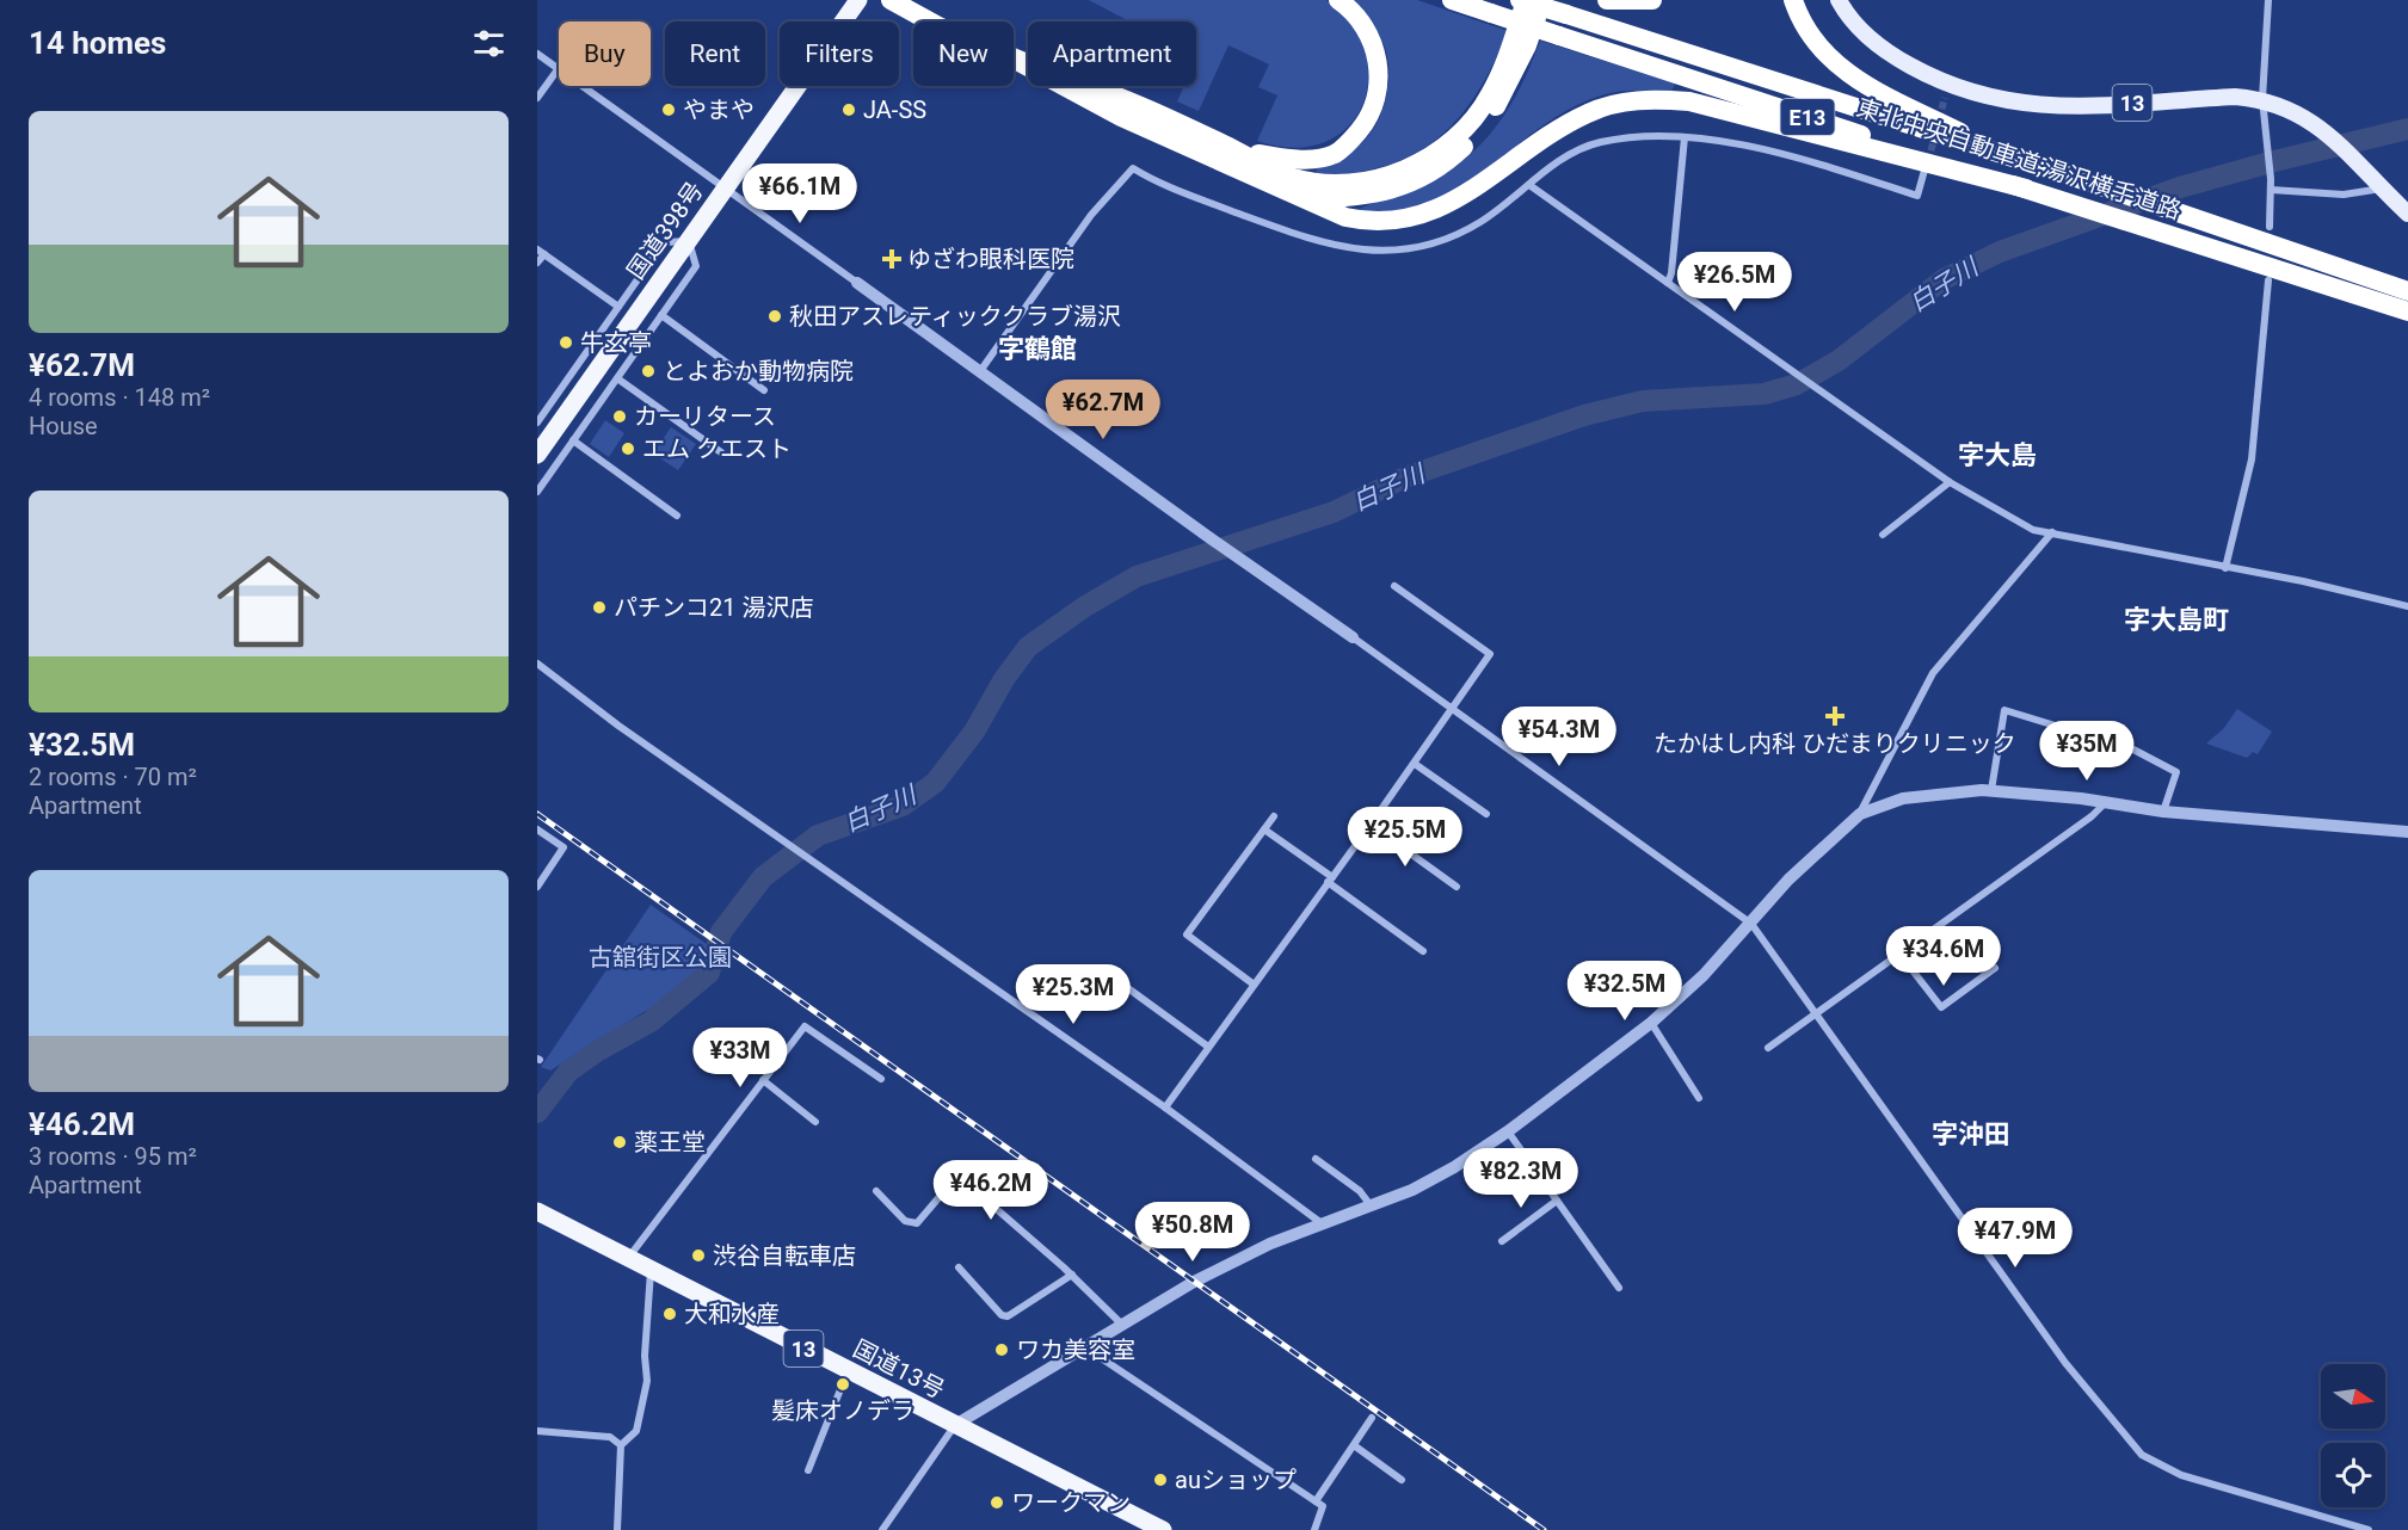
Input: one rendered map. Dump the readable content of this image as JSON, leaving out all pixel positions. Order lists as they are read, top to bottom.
{
  "streets": {
    "highway": [
      "13",
      "E13",
      "東北中央自動車道;湯沢横手道路",
      "国道398号",
      "国道13号"
    ]
  },
  "districts": [
    "字鶴館",
    "字大島",
    "字大島町",
    "字沖田"
  ],
  "water": ["白子川"],
  "parks": ["古舘街区公園"],
  "places": {
    "other": [
      "やまや",
      "JA-SS",
      "秋田アスレティッククラブ湯沢",
      "牛玄亭",
      "とよおか動物病院",
      "カーリタース",
      "エム クエスト",
      "パチンコ21 湯沢店",
      "薬王堂",
      "渋谷自転車店",
      "大和水産",
      "ワカ美容室",
      "髪床オノデラ",
      "auショップ",
      "ワークマン"
    ],
    "health": ["ゆざわ眼科医院", "たかはし内科 ひだまりクリニック"]
  },
  "north": "right",
  "page": {
    "heading": "14 homes",
    "chip": [
      "Buy",
      "Rent",
      "Filters",
      "New",
      "Apartment"
    ],
    "list": [
      {
        "name": "¥62.7M",
        "note": "4 rooms · 148 m² · House"
      },
      {
        "name": "¥32.5M",
        "note": "2 rooms · 70 m² · Apartment"
      },
      {
        "name": "¥46.2M",
        "note": "3 rooms · 95 m² · Apartment"
      }
    ],
    "price": [
      "¥66.1M",
      "¥26.5M",
      "¥62.7M",
      "¥54.3M",
      "¥35M",
      "¥25.5M",
      "¥34.6M",
      "¥32.5M",
      "¥25.3M",
      "¥33M",
      "¥82.3M",
      "¥46.2M",
      "¥50.8M",
      "¥47.9M"
    ]
  }
}
